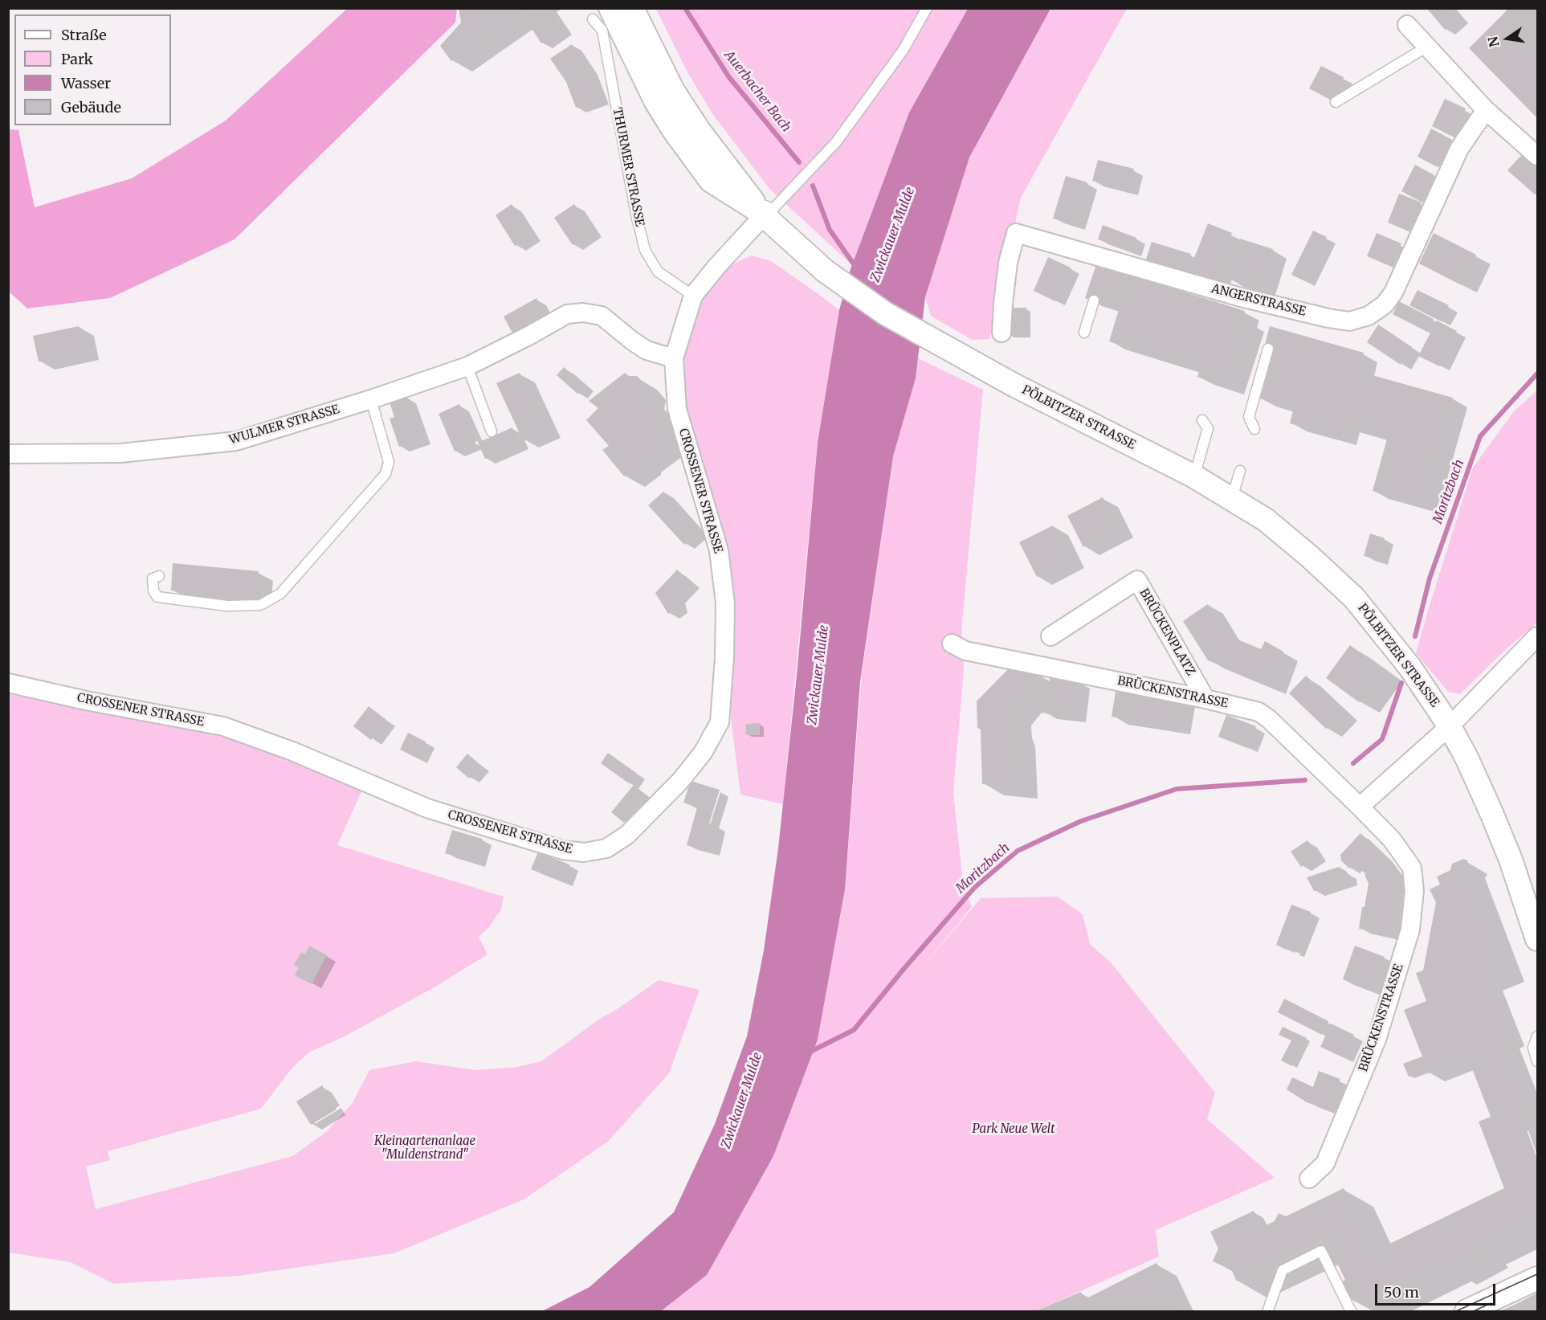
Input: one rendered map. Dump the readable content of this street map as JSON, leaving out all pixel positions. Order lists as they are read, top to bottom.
{
  "streets": {
    "street": [
      "THURMER STRASSE",
      "ANGERSTRASSE",
      "PÖLBITZER STRASSE",
      "WULMER STRASSE",
      "CROSSENER STRASSE",
      "BRÜCKENPLATZ",
      "BRÜCKENSTRASSE"
    ]
  },
  "crossings": [
    ["THURMER STRASSE", "PÖLBITZER STRASSE"],
    ["THURMER STRASSE", "CROSSENER STRASSE"],
    ["WULMER STRASSE", "CROSSENER STRASSE"],
    ["BRÜCKENPLATZ", "BRÜCKENSTRASSE"]
  ],
  "water": ["Auerbacher Bach", "Zwickauer Mulde", "Moritzbach"],
  "parks": ["Park Neue Welt", "Kleingartenanlage \"Muldenstrand\""],
  "legend": [
    "Straße",
    "Park",
    "Wasser",
    "Gebäude"
  ],
  "scale_bar": "50 m",
  "north": "left"
}
